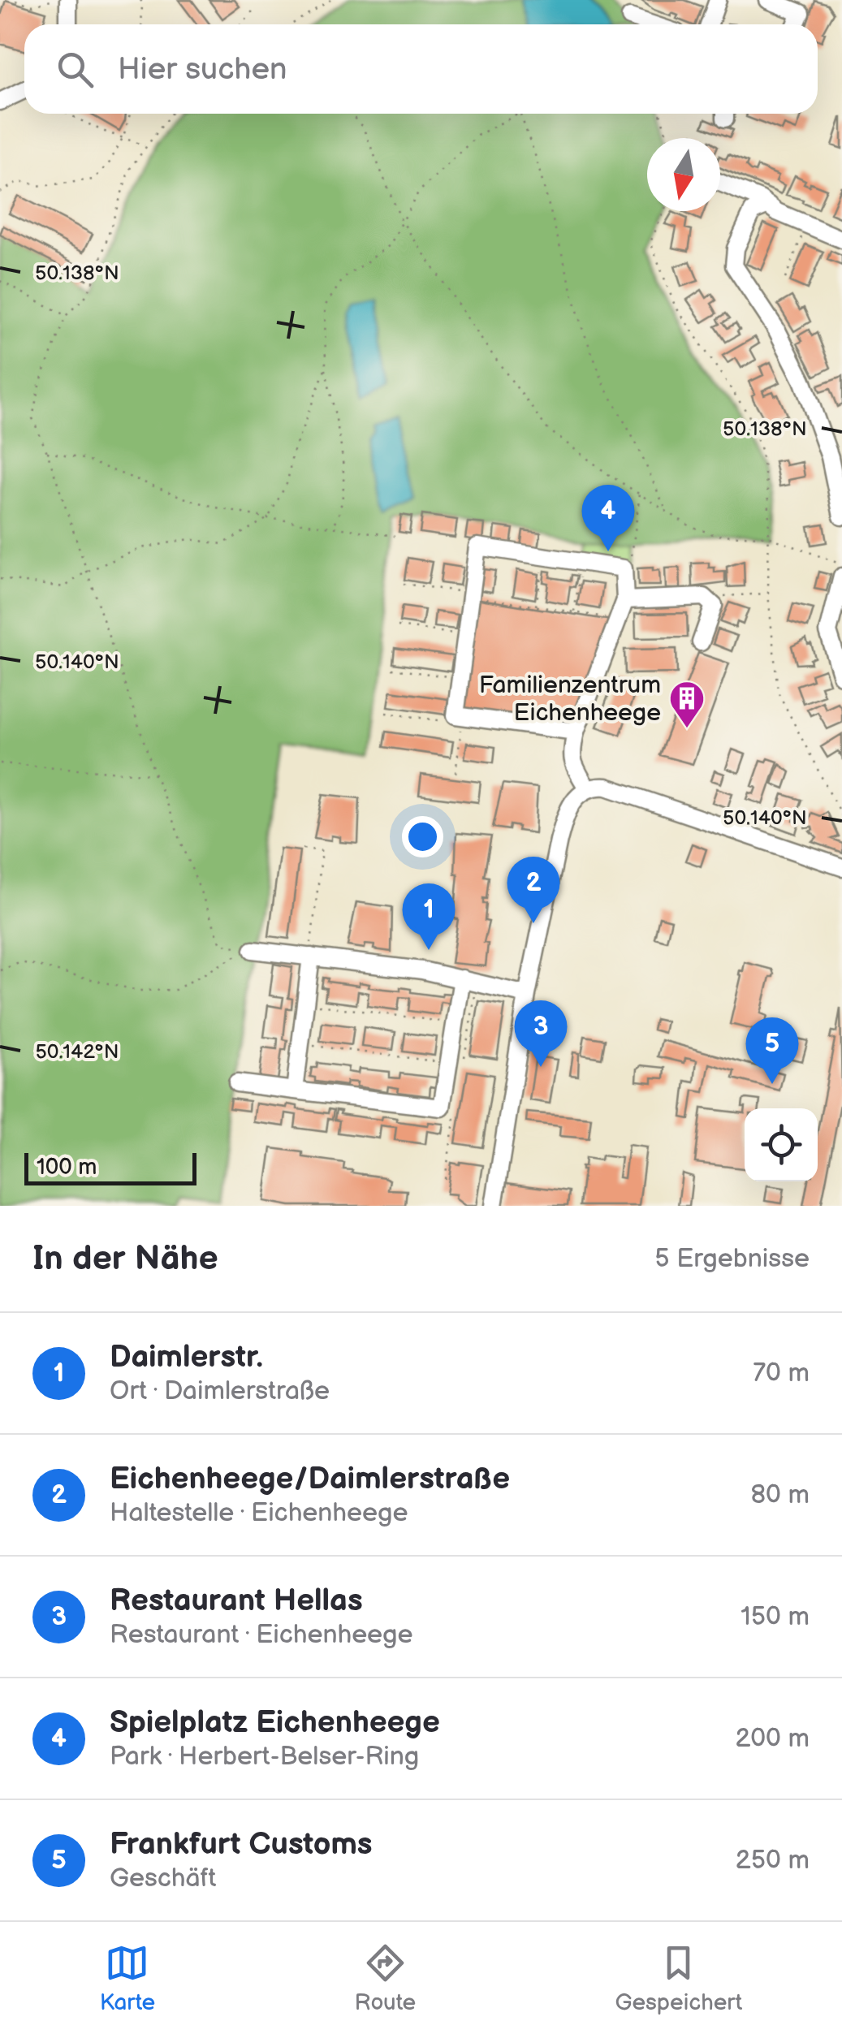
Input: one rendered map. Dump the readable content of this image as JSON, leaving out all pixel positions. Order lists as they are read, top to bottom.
{
  "places": {
    "building": ["Familienzentrum Eichenheege"]
  },
  "scale_bar": "100 m",
  "north": "bottom",
  "page": {
    "search": "Hier suchen",
    "pins": [
      "4",
      "2",
      "1",
      "3",
      "5"
    ],
    "scale": "100 m",
    "heading": ["In der Nähe", "5 Ergebnisse"],
    "list": [
      {
        "mark": "1",
        "name": "Daimlerstr.",
        "note": "Ort · Daimlerstraße",
        "value": "70 m"
      },
      {
        "mark": "2",
        "name": "Eichenheege/Daimlerstraße",
        "note": "Haltestelle · Eichenheege",
        "value": "80 m"
      },
      {
        "mark": "3",
        "name": "Restaurant Hellas",
        "note": "Restaurant · Eichenheege",
        "value": "150 m"
      },
      {
        "mark": "4",
        "name": "Spielplatz Eichenheege",
        "note": "Park · Herbert-Belser-Ring",
        "value": "200 m"
      },
      {
        "mark": "5",
        "name": "Frankfurt Customs",
        "note": "Geschäft",
        "value": "250 m"
      }
    ],
    "nav": ["Karte", "Route", "Gespeichert"]
  },
  "coordinates": ["50.138°N", "50.140°N", "50.142°N"]
}
